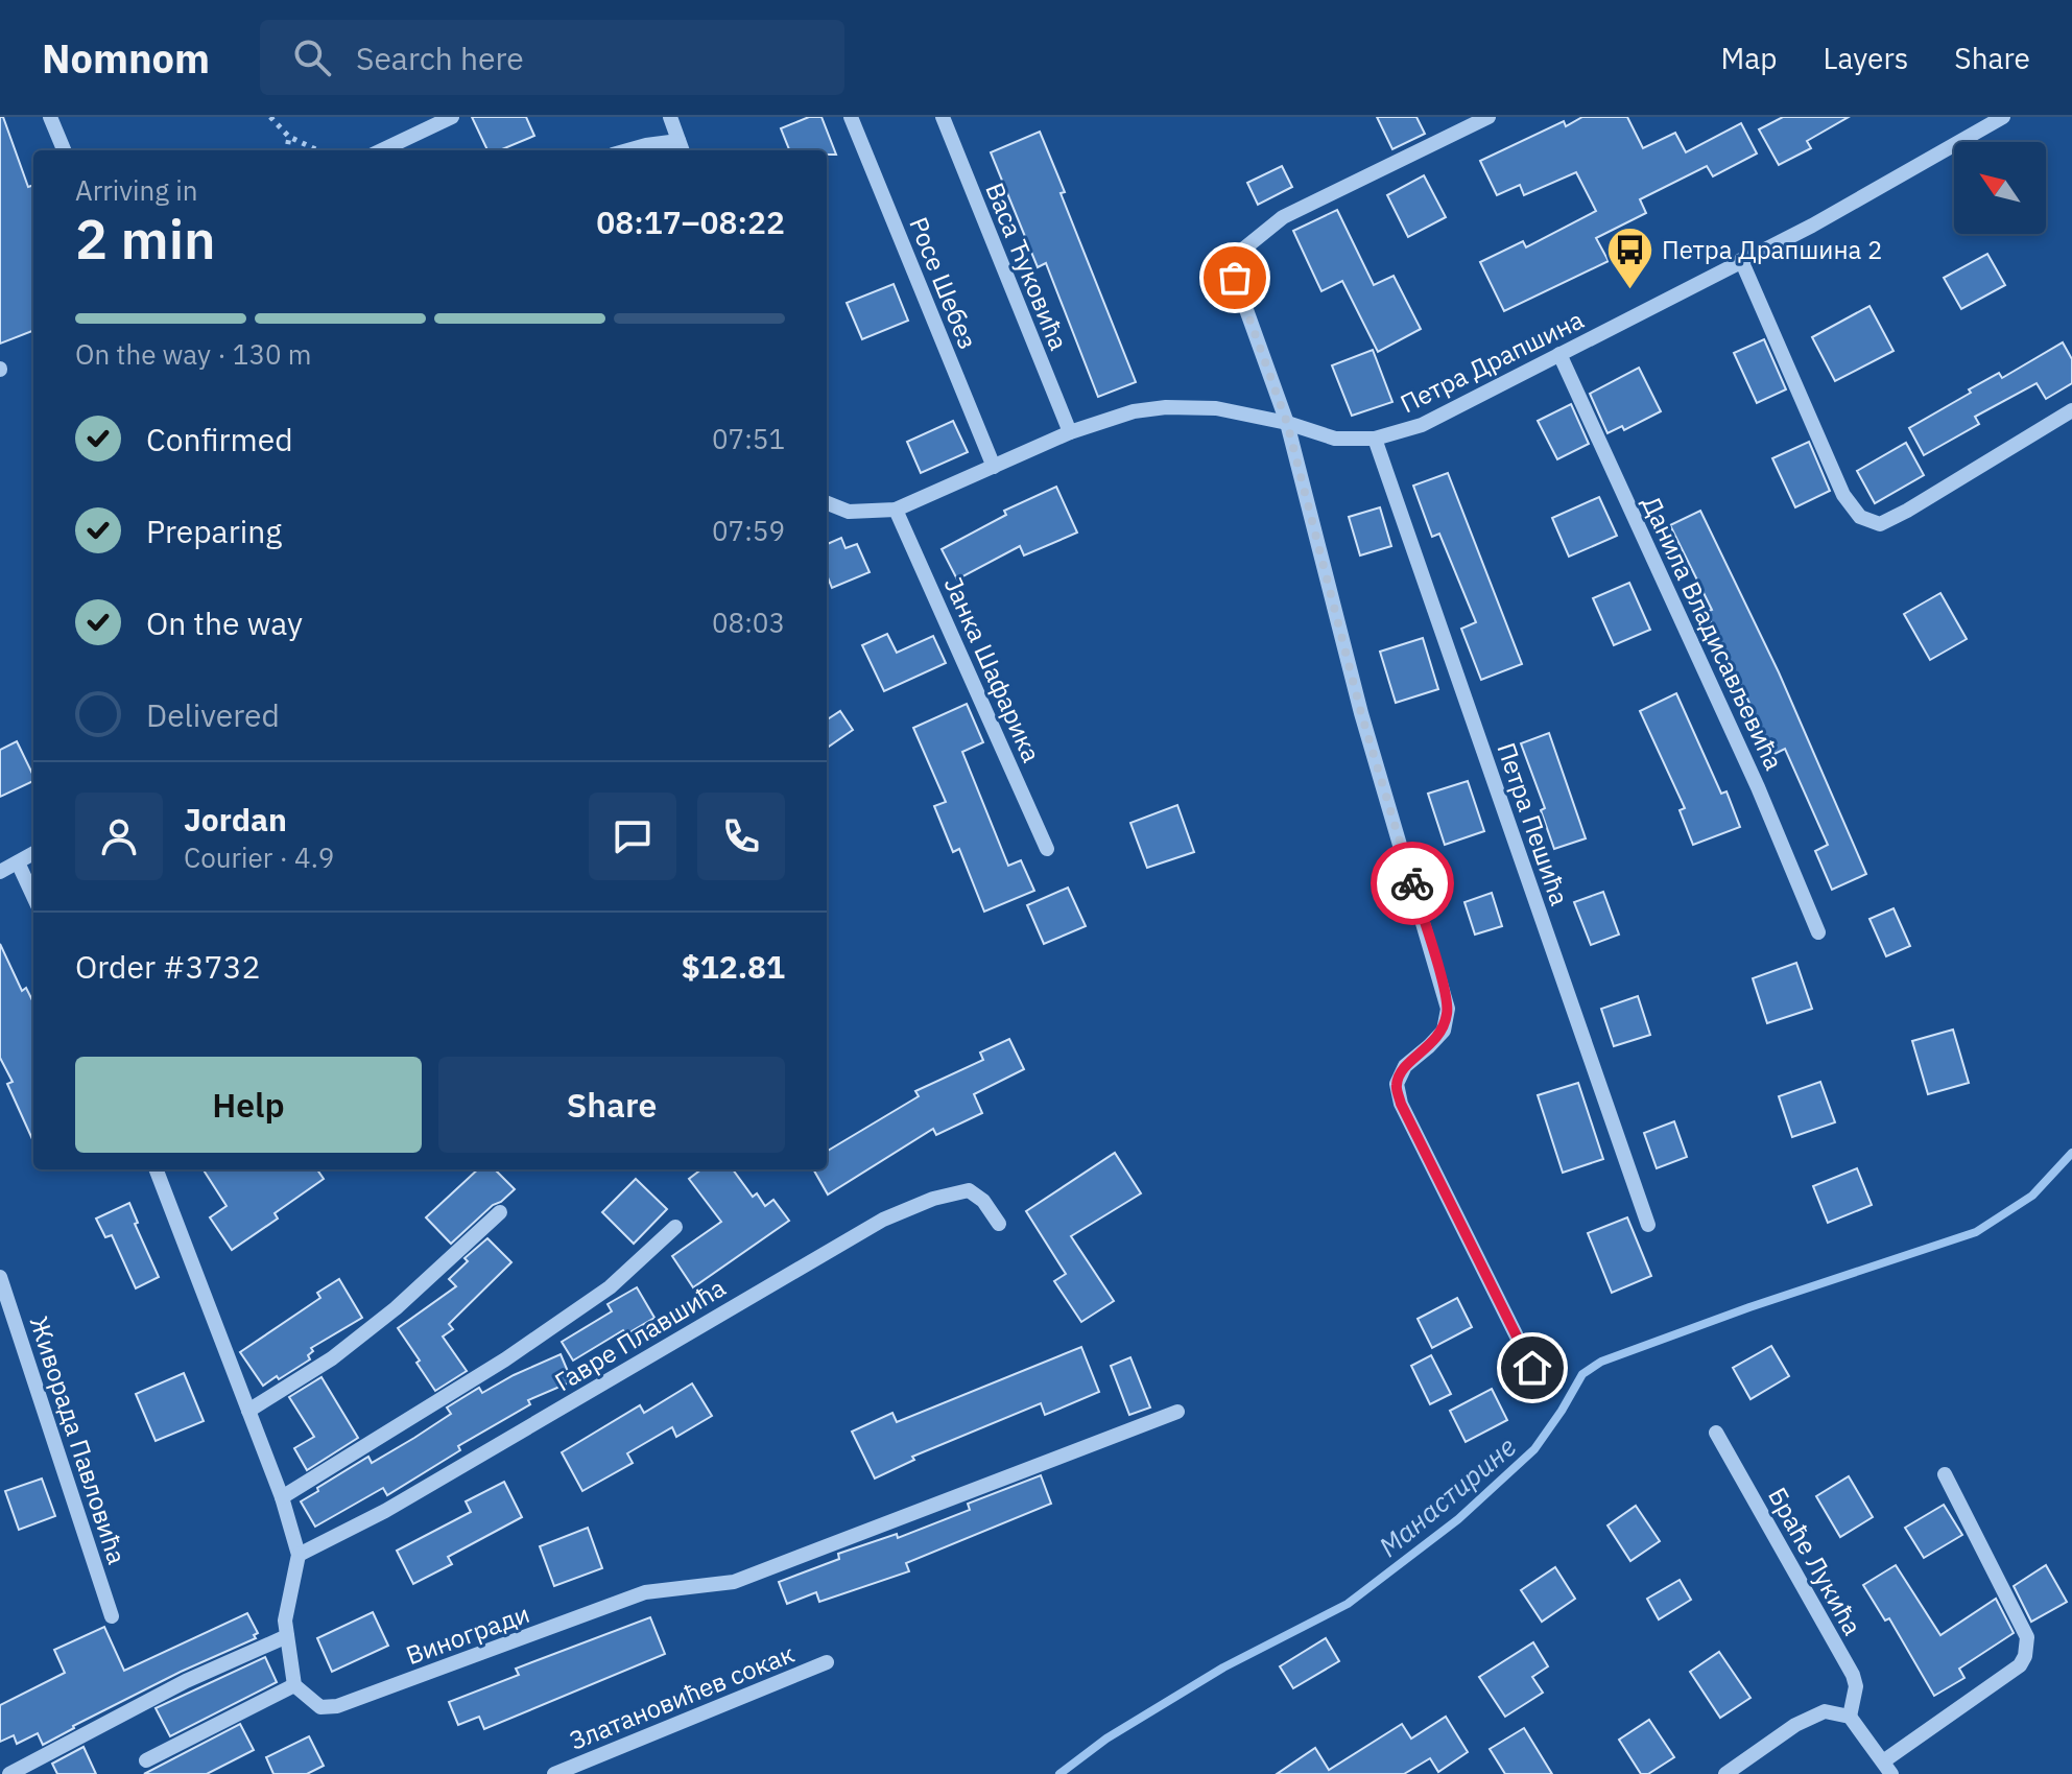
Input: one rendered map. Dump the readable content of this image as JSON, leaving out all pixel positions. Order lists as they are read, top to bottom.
{
  "streets": {
    "street": [
      "Васа Ћуковића",
      "Росе Шебез",
      "Петра Драпшина",
      "Данила Владисављевића",
      "Јанка Шафарика",
      "Петра Пешића",
      "Гавре Плавшића",
      "Живорада Павловића",
      "Браће Лукића",
      "Виногради",
      "Златановићев сокак"
    ]
  },
  "crossings": [
    ["Васа Ћуковића", "Петра Драпшина"],
    ["Росе Шебез", "Петра Драпшина"],
    ["Петра Драпшина", "Данила Владисављевића"],
    ["Петра Драпшина", "Јанка Шафарика"],
    ["Петра Драпшина", "Петра Пешића"]
  ],
  "water": ["Манастирине"],
  "places": {
    "bus stop": ["Петра Драпшина 2"]
  },
  "north": "top left",
  "page": {
    "header": "Nomnom",
    "search": "Search here",
    "nav": ["Map", "Layers", "Share"],
    "heading": ["2 min", "Arriving in", "08:17–08:22"],
    "panel": [
      "Jordan",
      "Courier · 4.9",
      "Order #3732",
      "$12.81"
    ],
    "bar": "On the way · 130 m",
    "list": [
      ["Confirmed", "07:51"],
      ["Preparing", "07:59"],
      ["On the way", "08:03"],
      "Delivered"
    ],
    "buttons": ["Help", "Share"]
  }
}
